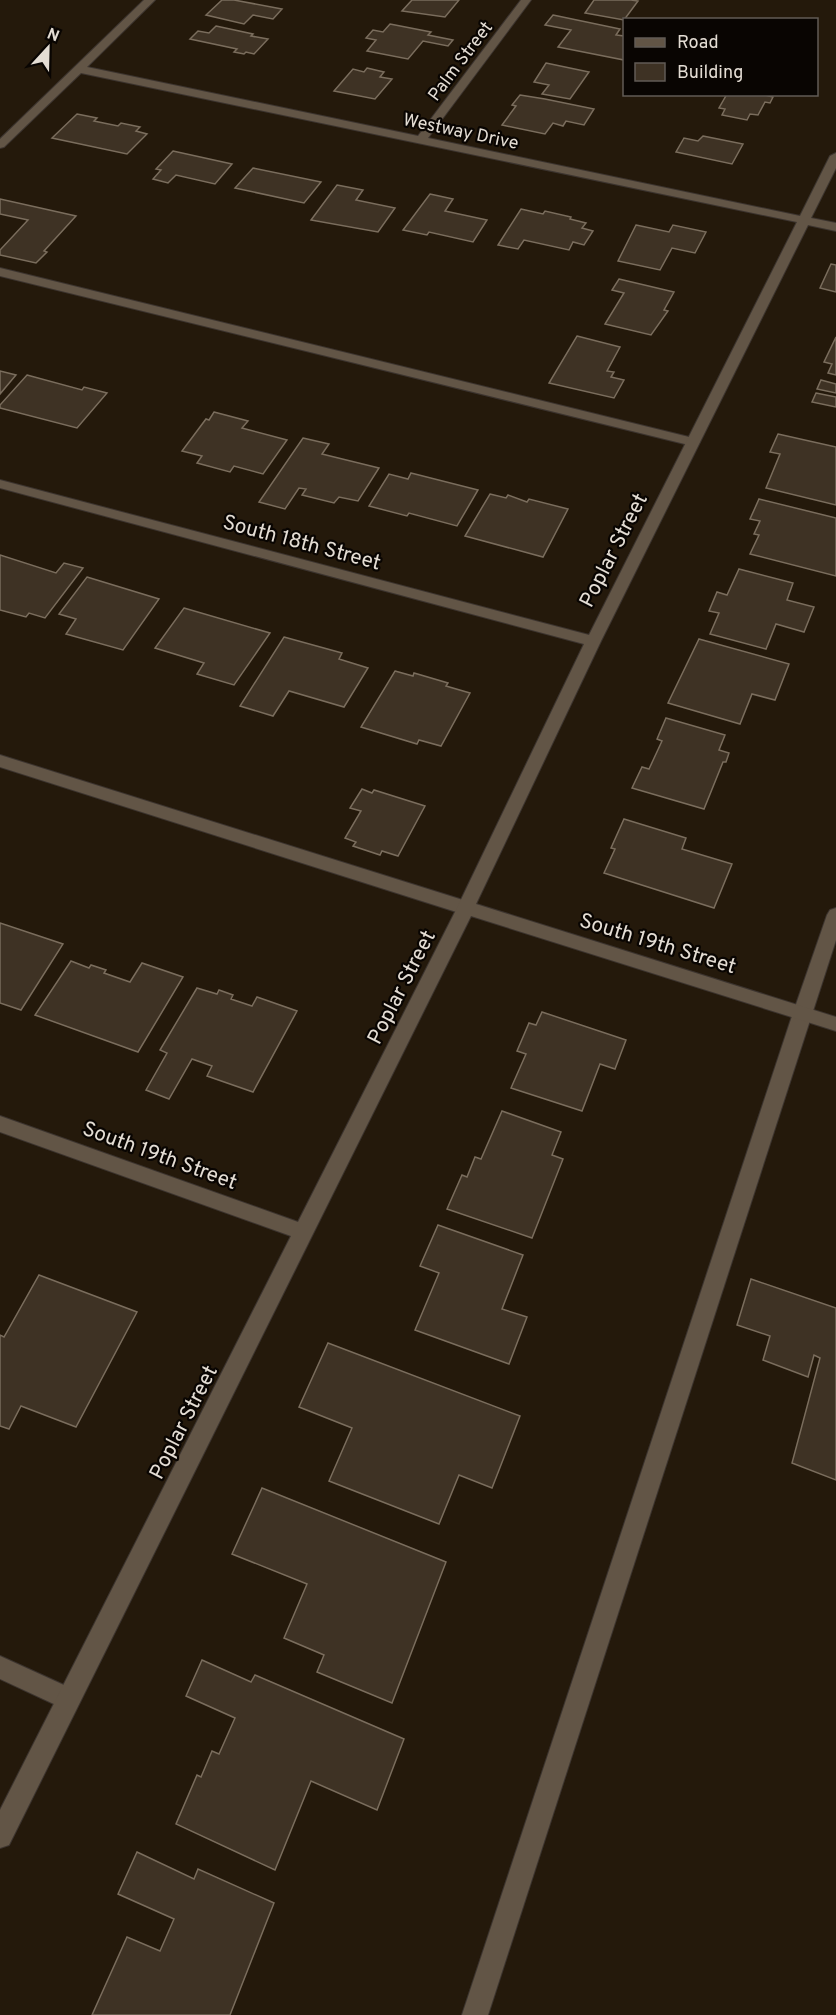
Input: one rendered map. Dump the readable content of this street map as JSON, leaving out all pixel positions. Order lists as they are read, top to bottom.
{
  "streets": {
    "street": [
      "Palm Street",
      "Westway Drive",
      "South 18th Street",
      "Poplar Street",
      "South 19th Street"
    ]
  },
  "crossings": [
    ["Palm Street", "Westway Drive"],
    ["Westway Drive", "Poplar Street"],
    ["South 18th Street", "Poplar Street"],
    ["Poplar Street", "South 19th Street"]
  ],
  "legend": ["Road", "Building"],
  "north": "top"
}
